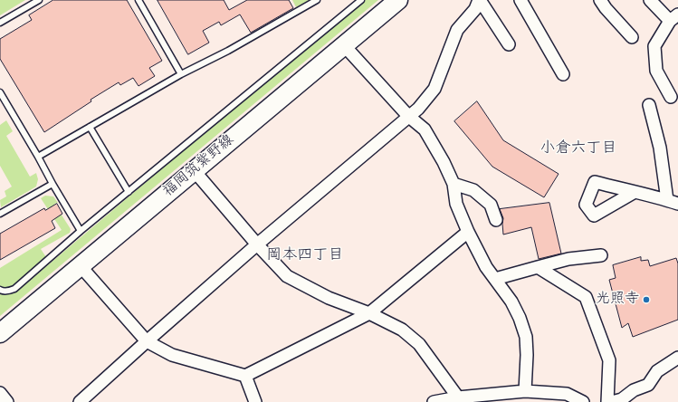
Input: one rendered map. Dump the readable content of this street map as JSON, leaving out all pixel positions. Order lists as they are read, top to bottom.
{
  "streets": {
    "main road": ["福岡筑紫野線"]
  },
  "districts": ["小倉六丁目", "岡本四丁目"],
  "places": ["光照寺"]
}
